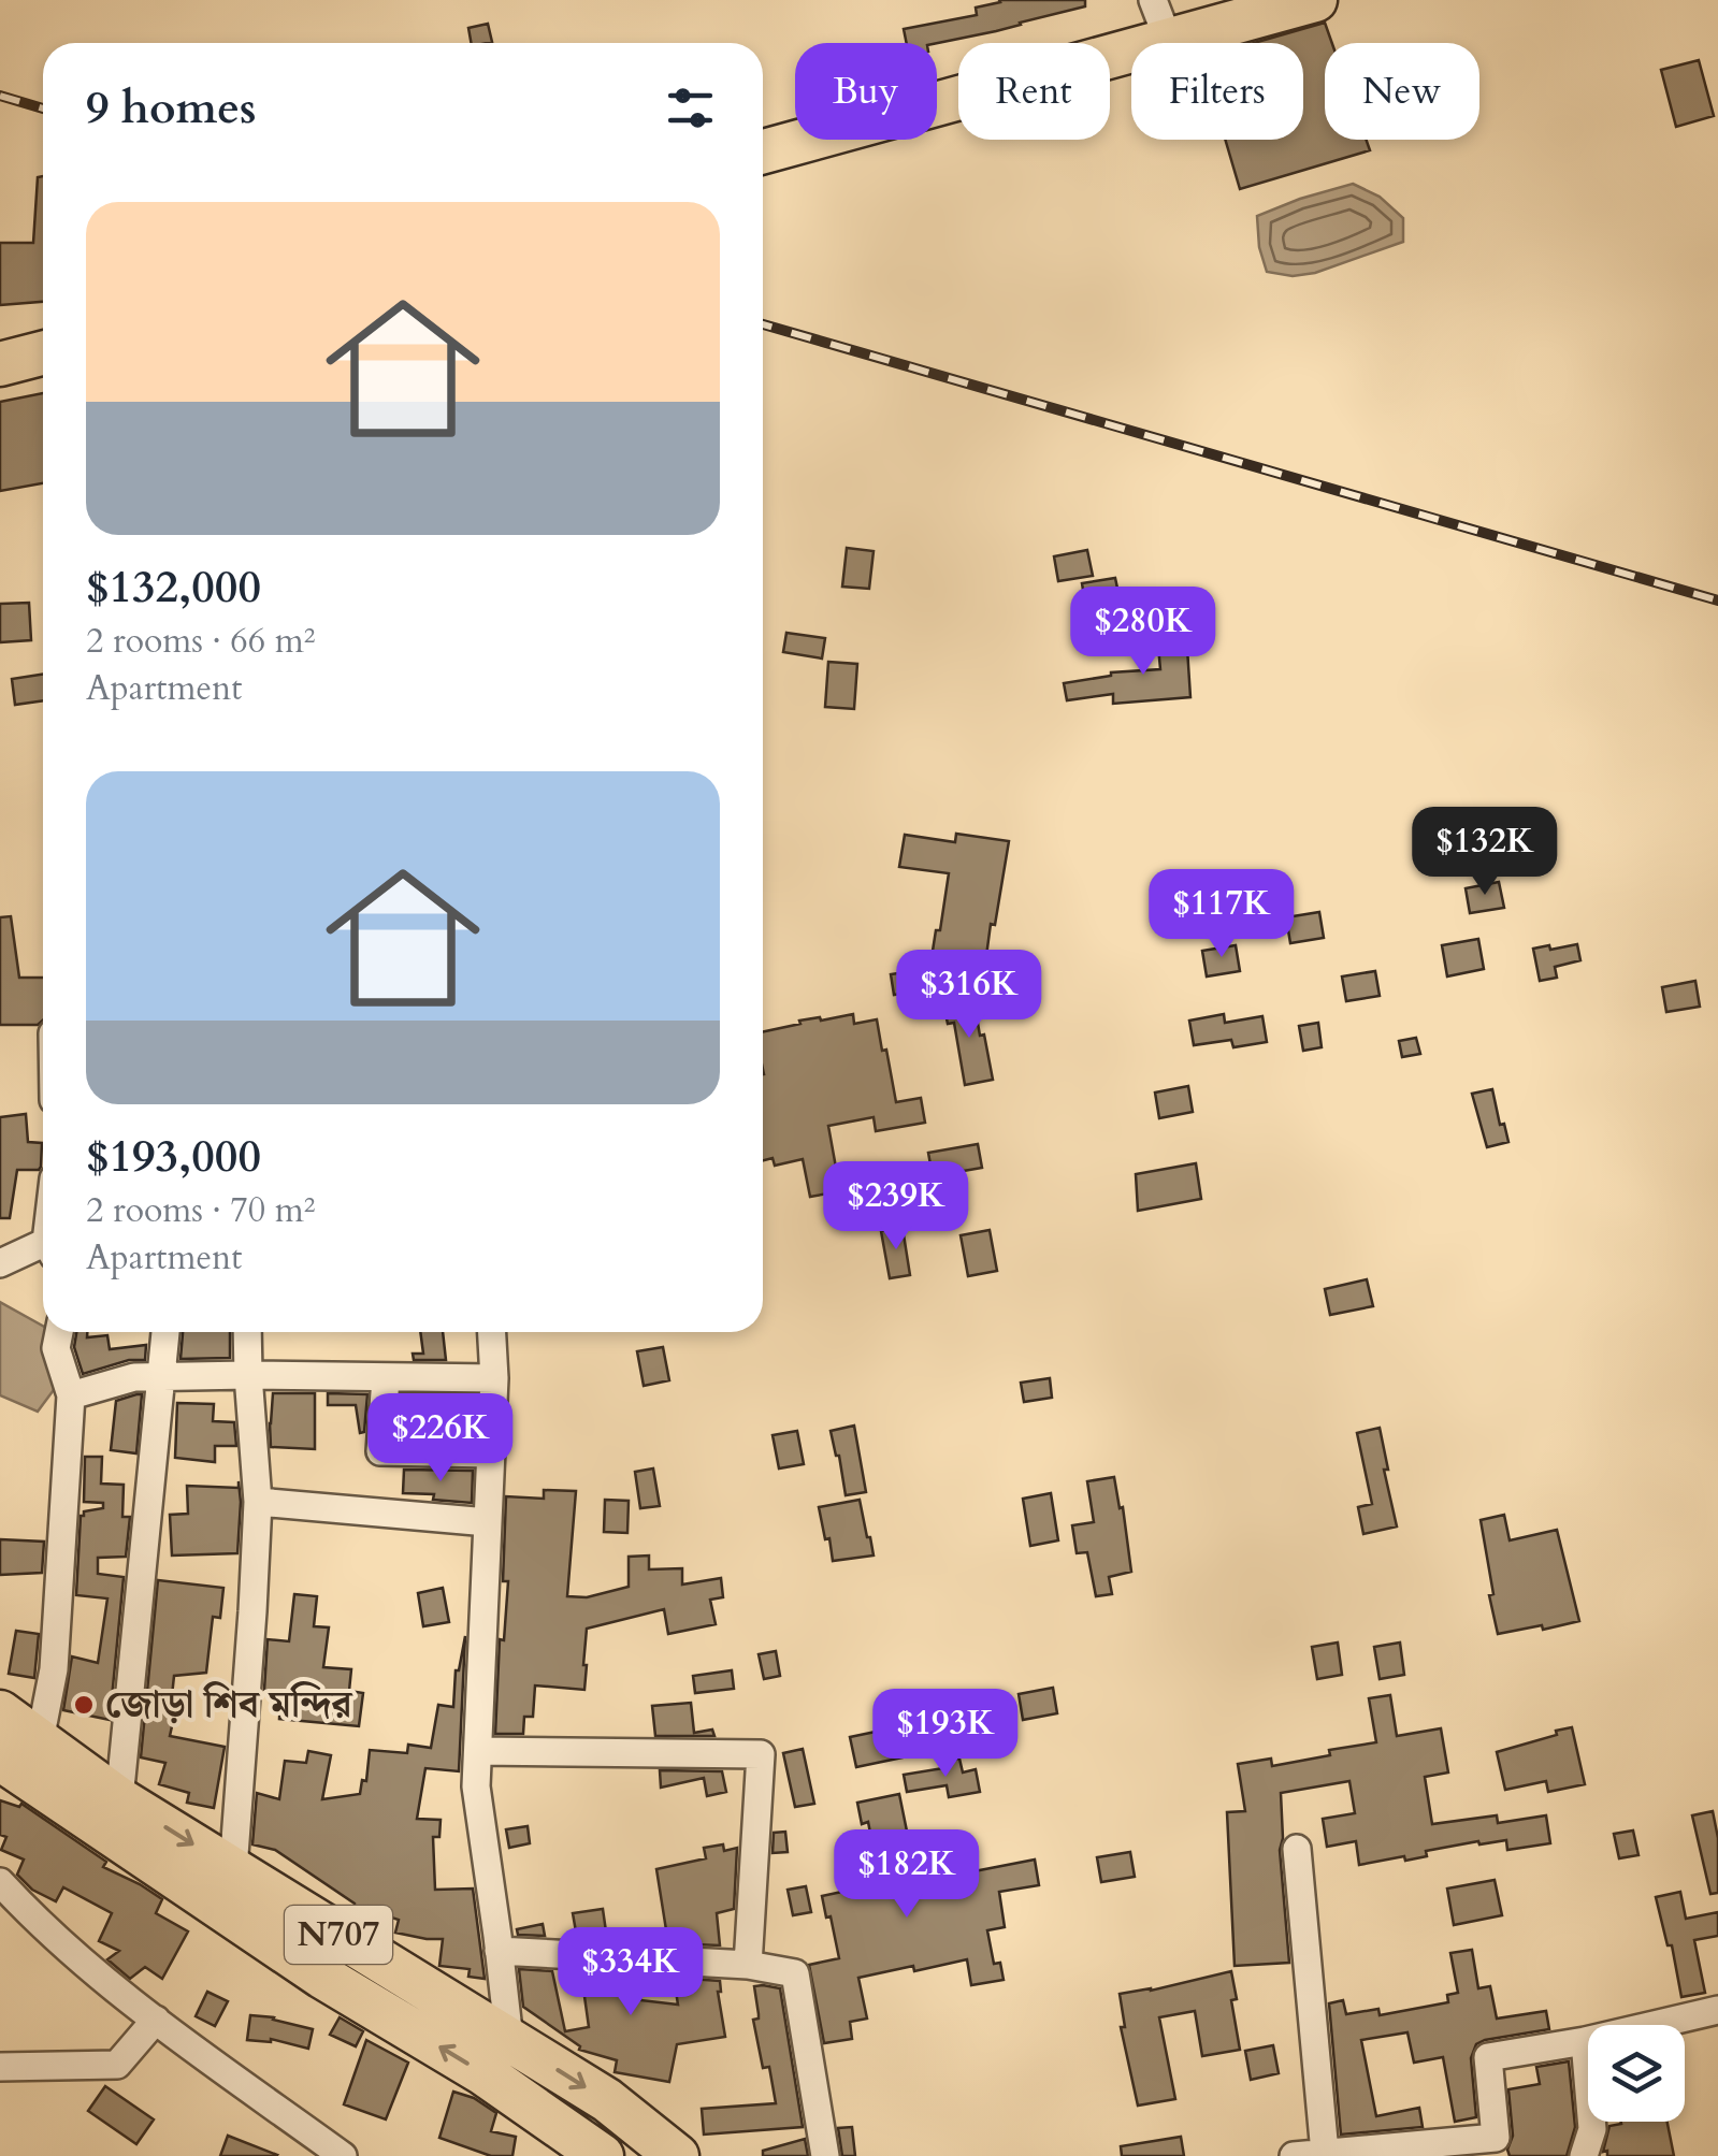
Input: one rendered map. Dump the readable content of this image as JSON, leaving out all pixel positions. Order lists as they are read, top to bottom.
{
  "streets": {
    "highway": ["N707"]
  },
  "places": ["জোড়া শিব মন্দির"],
  "page": {
    "chip": [
      "Buy",
      "Rent",
      "Filters",
      "New"
    ],
    "heading": "9 homes",
    "list": [
      {
        "name": "$132,000",
        "note": "2 rooms · 66 m² · Apartment"
      },
      {
        "name": "$193,000",
        "note": "2 rooms · 70 m² · Apartment"
      }
    ],
    "price": [
      "$280K",
      "$132K",
      "$117K",
      "$316K",
      "$239K",
      "$226K",
      "$193K",
      "$182K",
      "$334K"
    ]
  }
}
